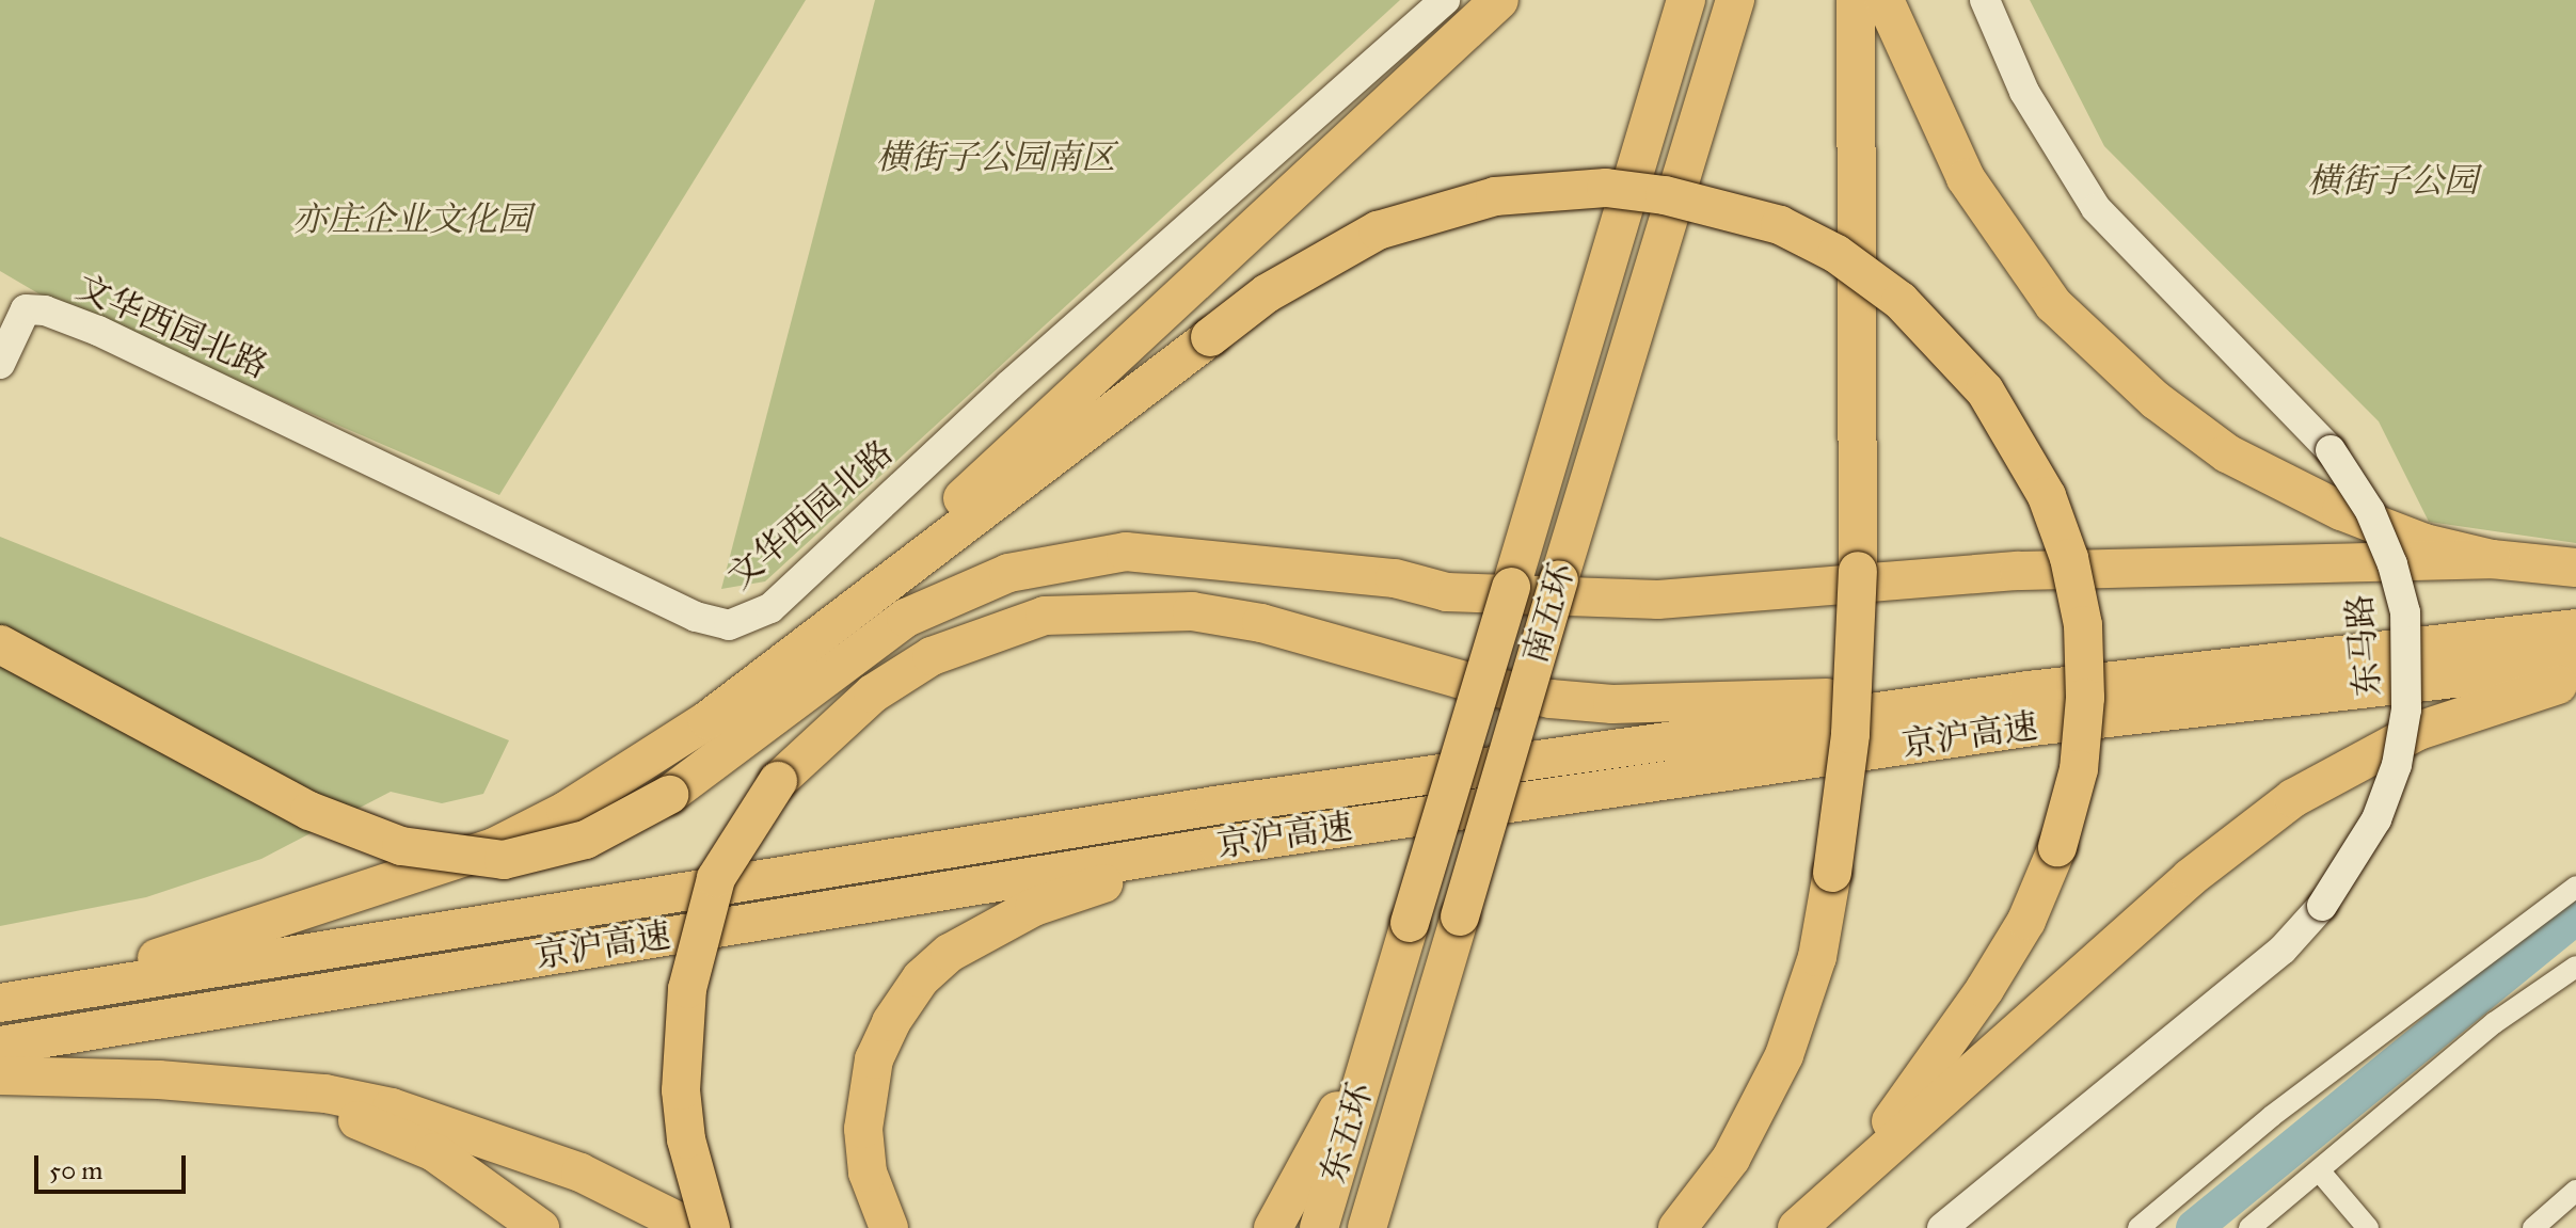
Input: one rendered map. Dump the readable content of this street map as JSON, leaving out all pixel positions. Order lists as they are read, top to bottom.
{
  "streets": {
    "highway": ["南五环", "京沪高速", "东五环"],
    "street": ["文华西园北路", "东马路"]
  },
  "crossings": [
    ["南五环", "东五环"]
  ],
  "parks": ["横街子公园南区", "横街子公园", "亦庄企业文化园"],
  "scale_bar": "50 m"
}
